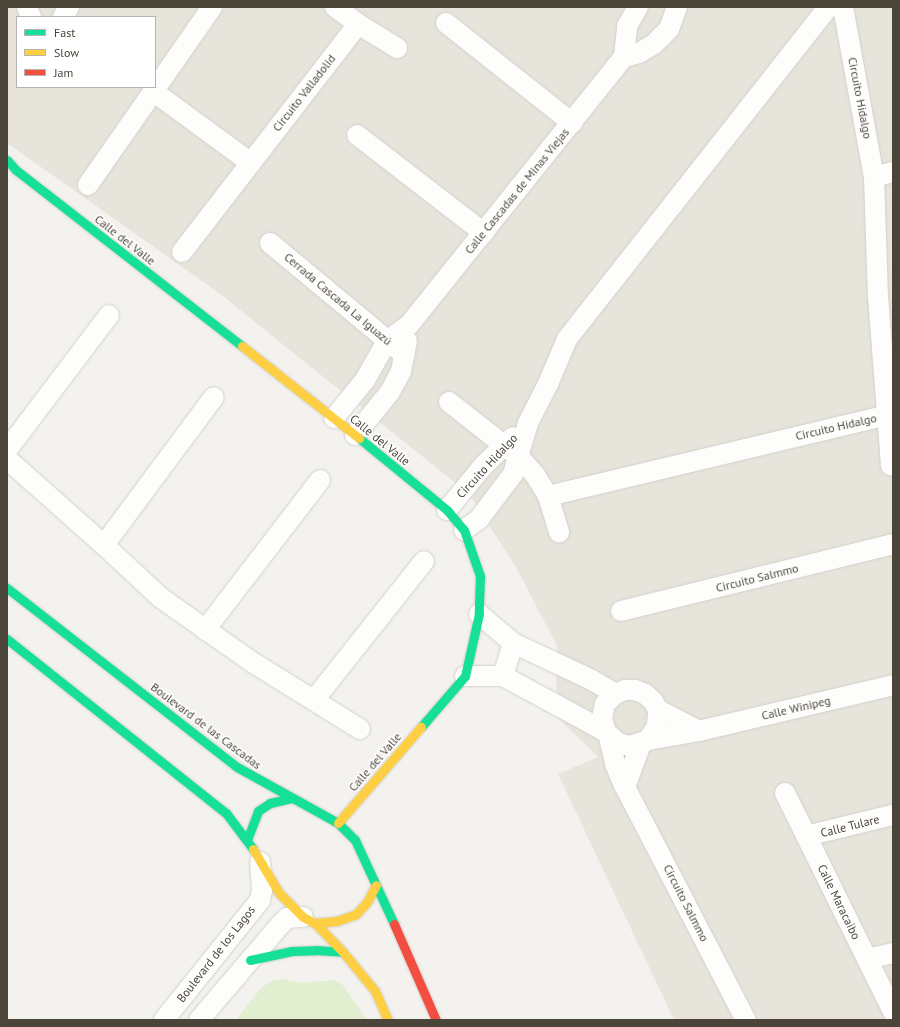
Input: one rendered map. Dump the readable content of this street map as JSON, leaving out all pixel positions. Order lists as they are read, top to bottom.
{
  "streets": {
    "main road": ["Calle del Valle", "Boulevard de las Cascadas"],
    "street": [
      "Circuito Valladolid",
      "Circuito Hidalgo",
      "Calle Cascadas de Minas Viejas",
      "Cerrada Cascada La Iguazú",
      "Circuito Salmmo",
      "Calle Winipeg",
      "Calle Tulare",
      "Calle Maracaibo",
      "Boulevard de los Lagos"
    ]
  },
  "crossings": [
    ["Circuito Hidalgo", "Calle del Valle"],
    ["Calle Cascadas de Minas Viejas", "Calle del Valle"],
    ["Calle Cascadas de Minas Viejas", "Cerrada Cascada La Iguazú"],
    ["Calle del Valle", "Boulevard de las Cascadas"],
    ["Calle del Valle", "Boulevard de los Lagos"],
    ["Circuito Salmmo", "Calle Winipeg"],
    ["Boulevard de las Cascadas", "Boulevard de los Lagos"],
    ["Calle Tulare", "Calle Maracaibo"]
  ],
  "legend": ["Fast", "Slow", "Jam"]
}
